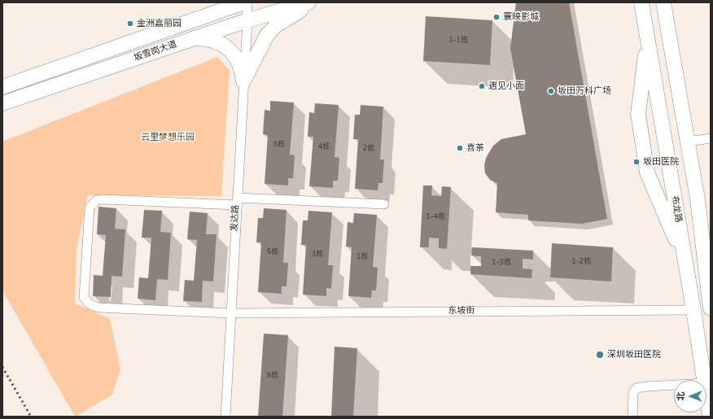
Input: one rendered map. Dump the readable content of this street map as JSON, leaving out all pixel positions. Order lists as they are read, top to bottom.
{
  "streets": {
    "main road": ["坂雪岗大道", "布龙路"],
    "street": ["发达路", "东坡街"]
  },
  "crossings": [
    ["坂雪岗大道", "发达路"],
    ["布龙路", "东坡街"],
    ["发达路", "东坡街"]
  ],
  "parks": ["云里梦想乐园"],
  "places": [
    "寰映影城",
    "金洲嘉丽园",
    "遇见小面",
    "坂田万科广场",
    "喜茶",
    "坂田医院",
    "深圳坂田医院"
  ],
  "house_numbers": [
    "1-1栋",
    "6栋",
    "4栋",
    "2栋",
    "1-4栋",
    "5栋",
    "3栋",
    "1栋",
    "1-2栋",
    "1-3栋",
    "8栋"
  ],
  "north": "left"
}
